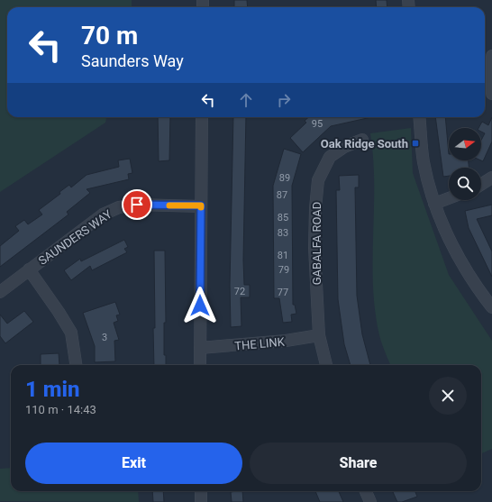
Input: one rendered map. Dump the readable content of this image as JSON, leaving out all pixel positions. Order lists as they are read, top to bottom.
{
  "streets": {
    "street": ["SAUNDERS WAY", "GABALFA ROAD", "THE LINK"]
  },
  "crossings": [
    ["GABALFA ROAD", "THE LINK"]
  ],
  "places": {
    "transit": ["Oak Ridge South"]
  },
  "house_numbers": [
    "95",
    "89",
    "87",
    "85",
    "83",
    "81",
    "79",
    "72",
    "77",
    "3"
  ],
  "north": "right",
  "page": {
    "turn": ["70 m", "Saunders Way"],
    "heading": ["1 min", "110 m · 14:43"],
    "buttons": ["Exit", "Share"]
  }
}
